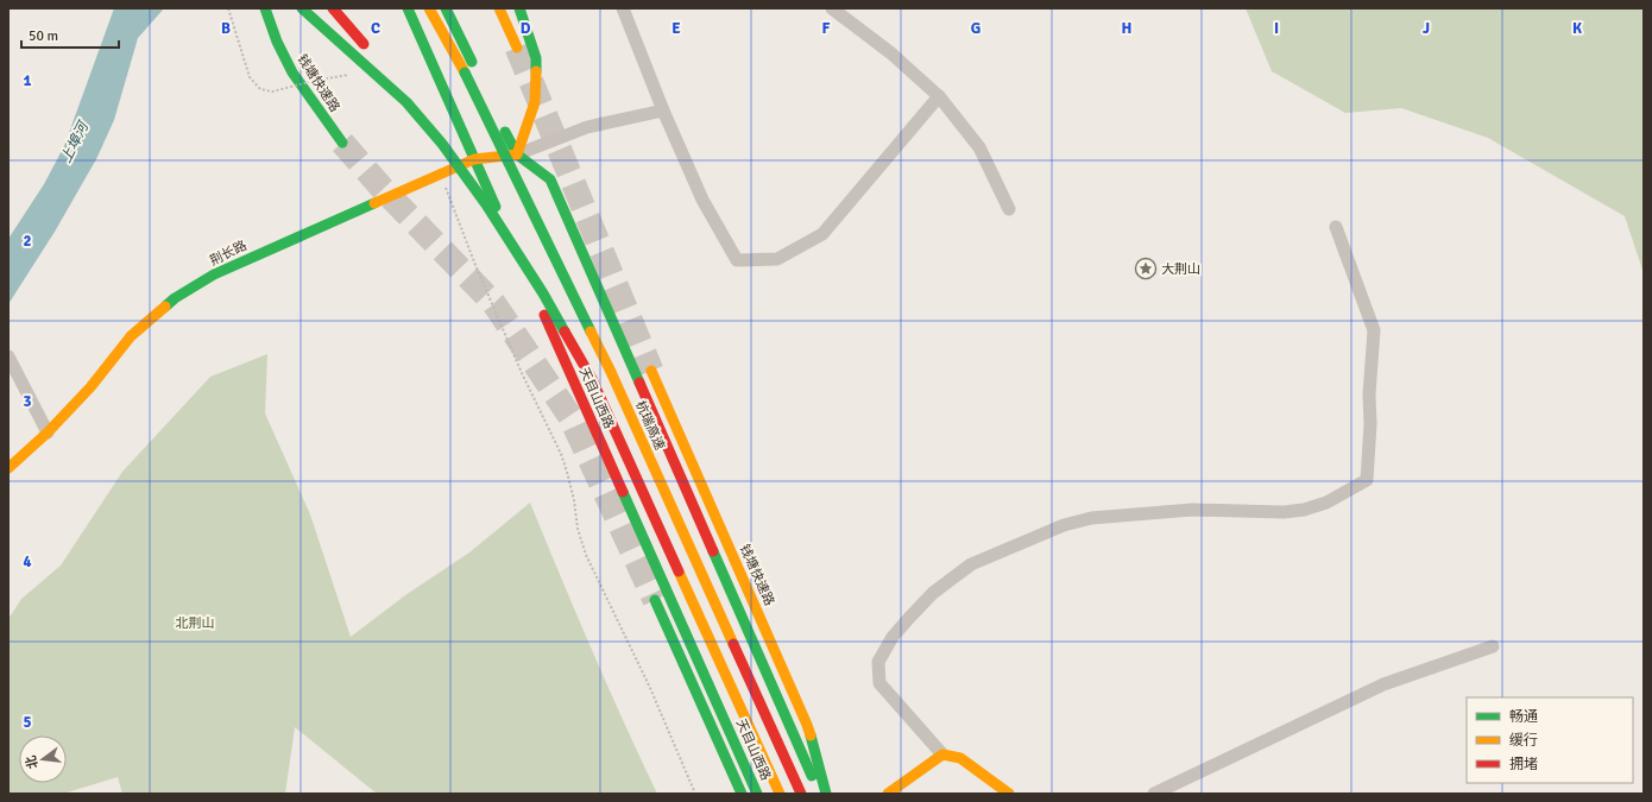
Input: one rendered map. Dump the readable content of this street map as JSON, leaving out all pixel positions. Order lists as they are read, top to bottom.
{
  "streets": {
    "main road": [
      "钱塘快速路",
      "荆长路",
      "天目山西路",
      "杭瑞高速"
    ]
  },
  "crossings": [
    ["荆长路", "天目山西路"]
  ],
  "water": ["上埠河"],
  "parks": ["北荆山"],
  "places": {
    "place": ["大荆山"]
  },
  "legend": ["畅通", "缓行", "拥堵"],
  "scale_bar": "50 m",
  "north": "left",
  "grid": {
    "columns": [
      "B",
      "C",
      "D",
      "E",
      "F",
      "G",
      "H",
      "I",
      "J",
      "K"
    ],
    "rows": [
      "1",
      "2",
      "3",
      "4",
      "5"
    ]
  }
}
